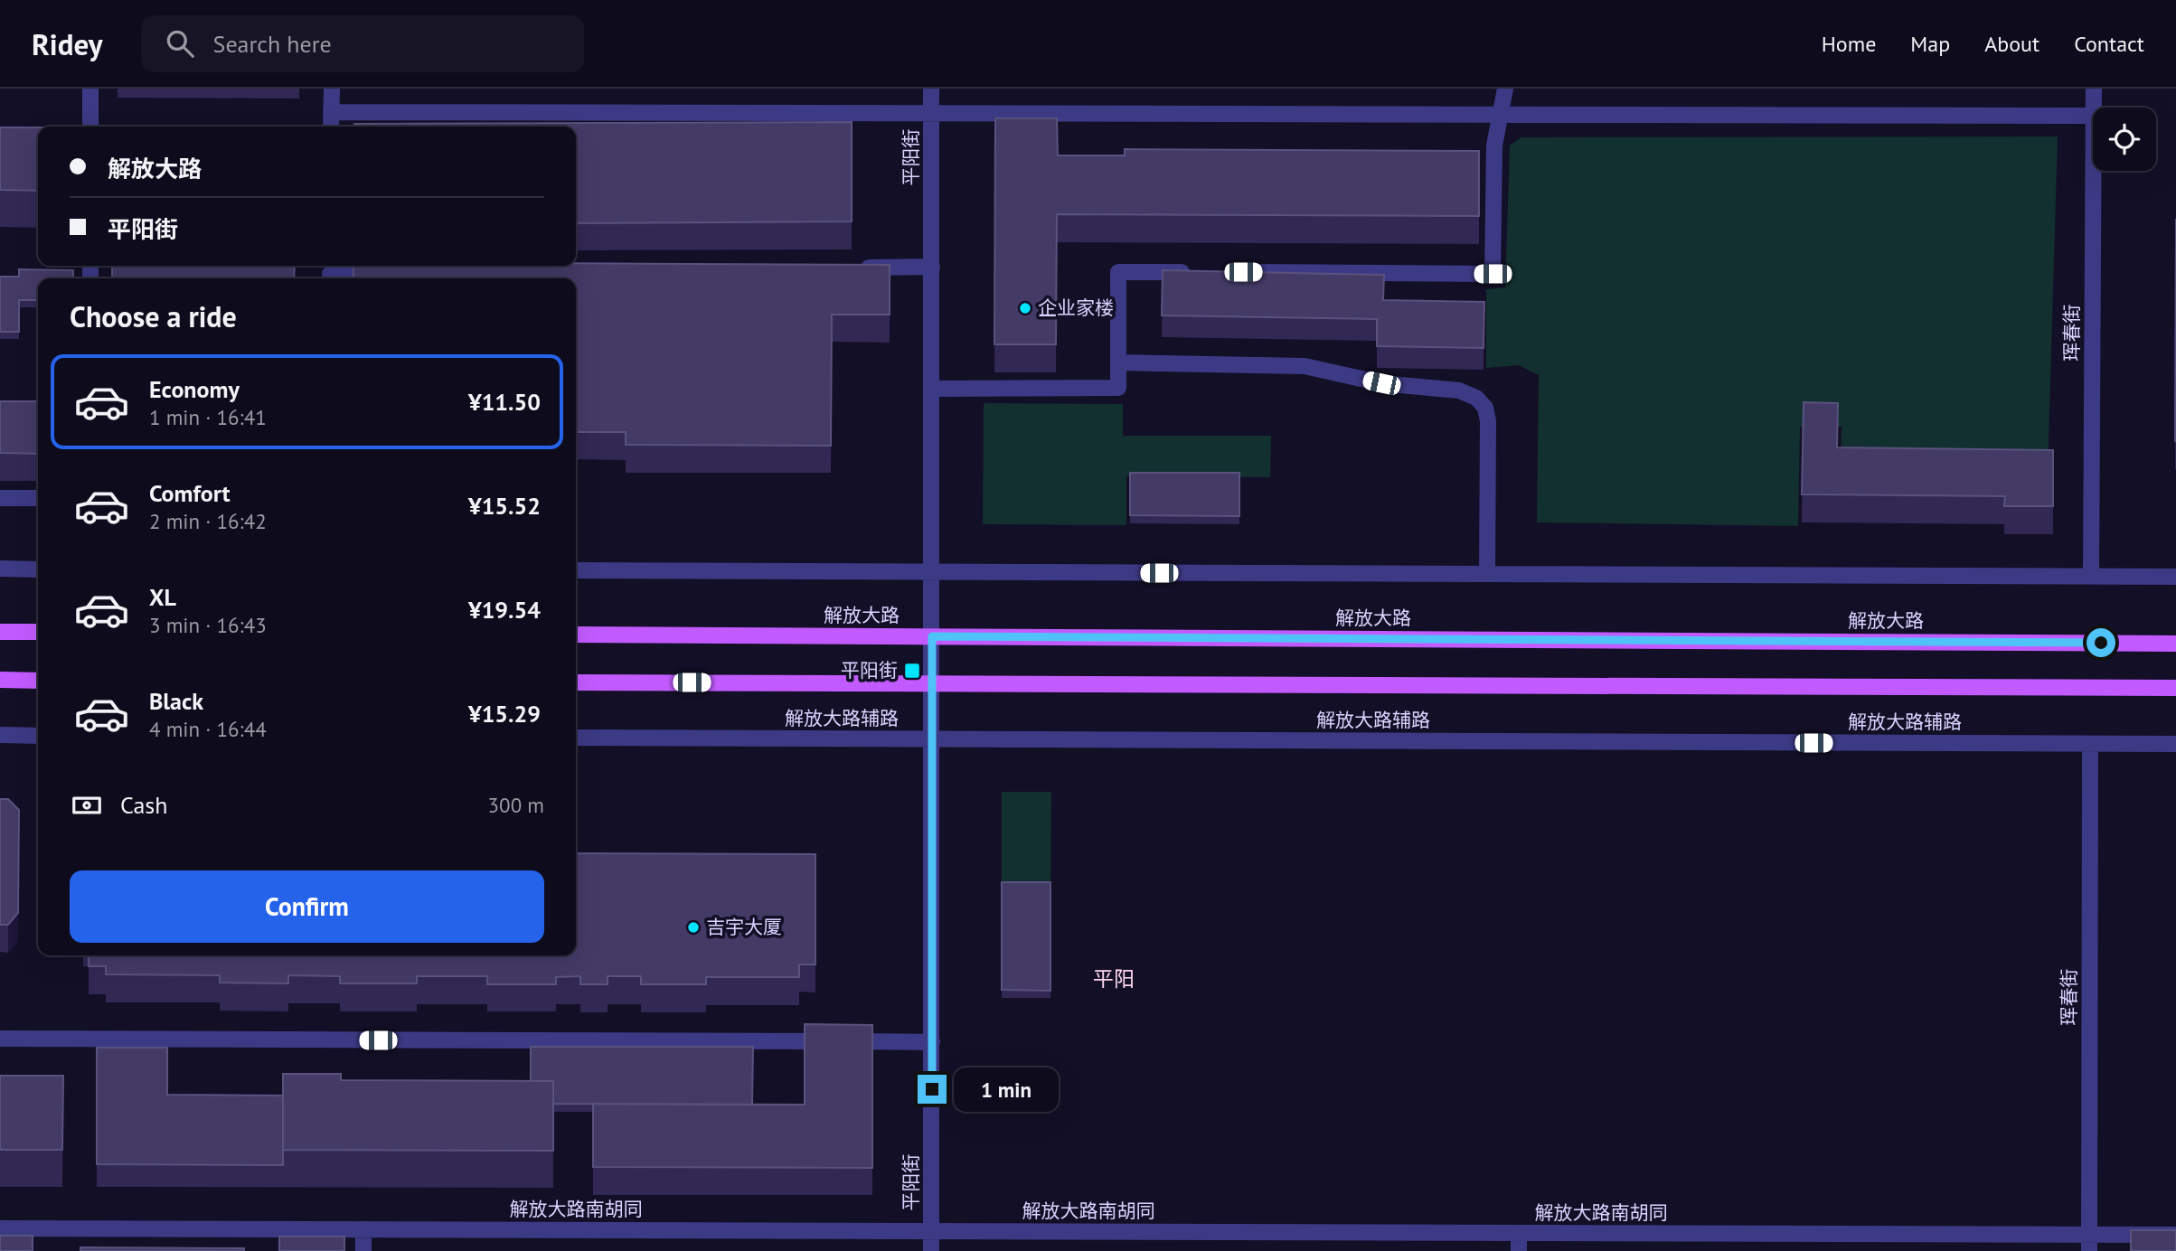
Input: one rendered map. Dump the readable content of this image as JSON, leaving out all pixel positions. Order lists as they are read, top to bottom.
{
  "streets": {
    "main road": ["解放大路"],
    "street": [
      "平阳街",
      "珲春街",
      "解放大路辅路",
      "解放大路南胡同"
    ]
  },
  "crossings": [
    ["平阳街", "解放大路"],
    ["平阳街", "解放大路辅路"],
    ["平阳街", "解放大路南胡同"],
    ["珲春街", "解放大路辅路"],
    ["珲春街", "解放大路南胡同"]
  ],
  "districts": ["平阳"],
  "places": {
    "other": ["企业家楼", "吉宇大厦"],
    "transit": ["平阳街"]
  },
  "page": {
    "header": "Ridey",
    "search": "Search here",
    "nav": [
      "Home",
      "Map",
      "About",
      "Contact"
    ],
    "banner": ["解放大路", "平阳街"],
    "heading": "Choose a ride",
    "list": [
      {
        "name": "Economy",
        "note": "1 min · 16:41",
        "value": "¥11.50"
      },
      {
        "name": "Comfort",
        "note": "2 min · 16:42",
        "value": "¥15.52"
      },
      {
        "name": "XL",
        "note": "3 min · 16:43",
        "value": "¥19.54"
      },
      {
        "name": "Black",
        "note": "4 min · 16:44",
        "value": "¥15.29"
      }
    ],
    "pay": ["Cash", "300 m"],
    "buttons": "Confirm",
    "bubble": "1 min"
  }
}
